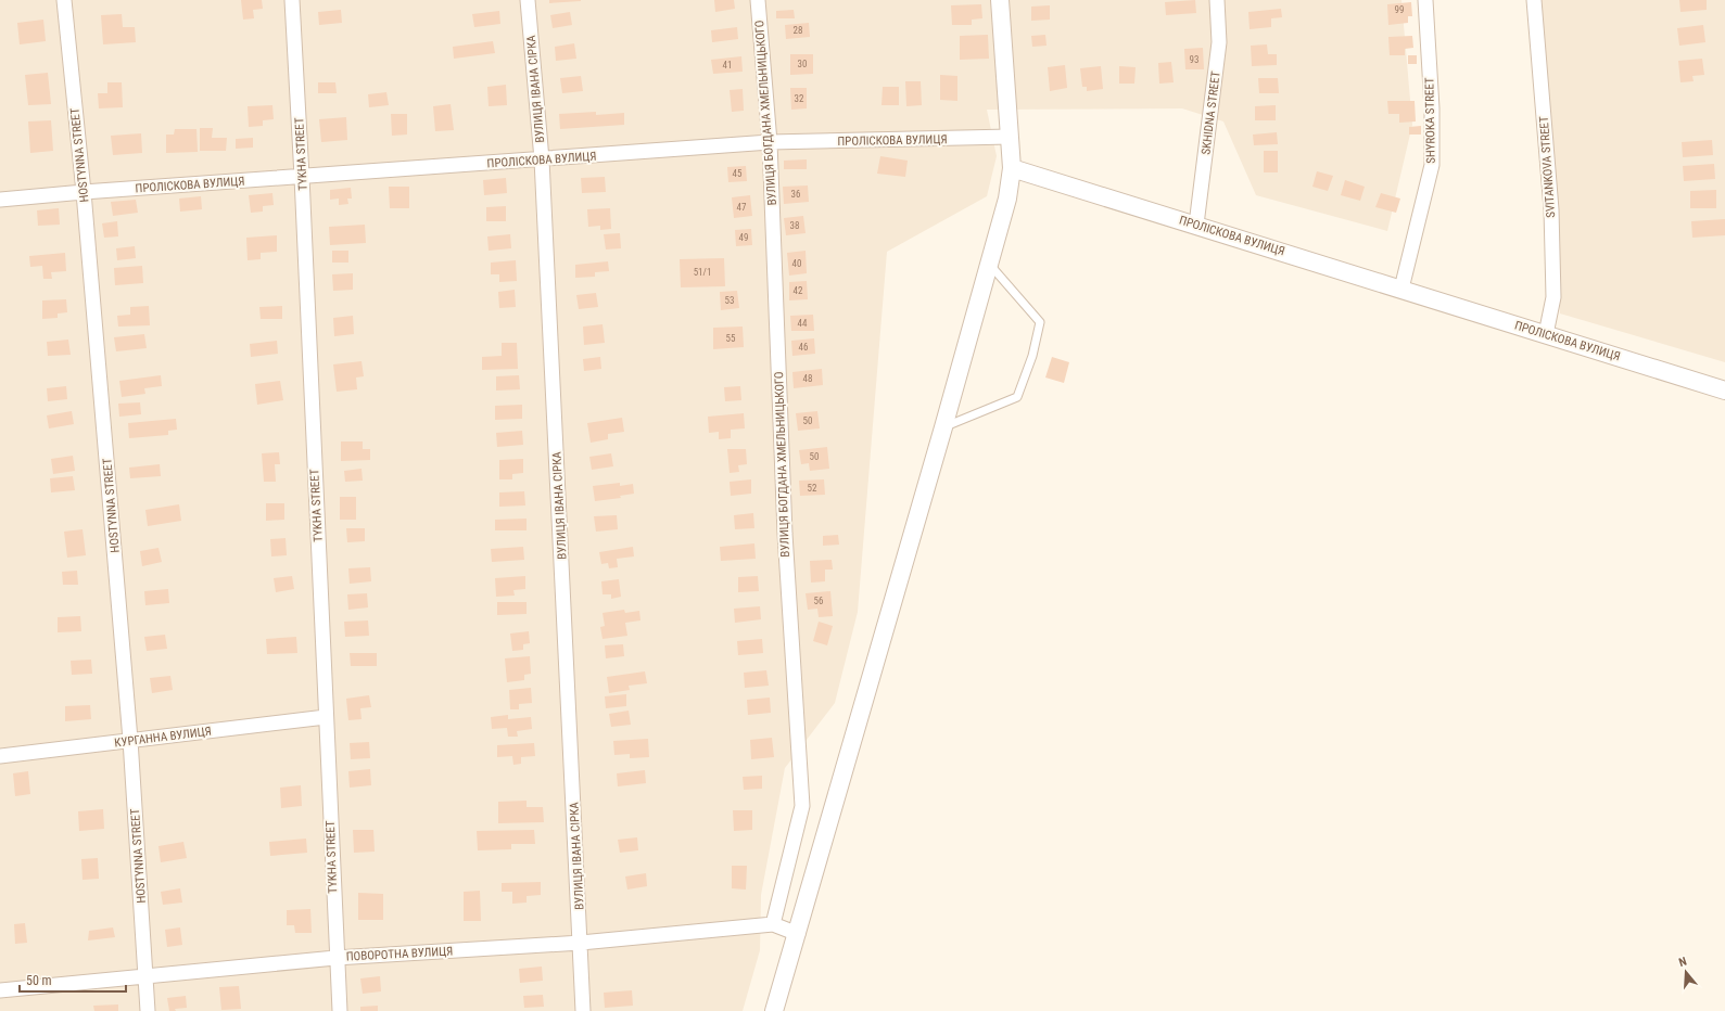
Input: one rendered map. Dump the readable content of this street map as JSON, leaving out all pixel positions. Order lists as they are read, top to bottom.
{
  "streets": {
    "street": [
      "ВУЛИЦЯ ІВАНА СІРКА",
      "ВУЛИЦЯ БОГДАНА ХМЕЛЬНИЦЬКОГО",
      "SKHIDNA STREET",
      "SHYROKA STREET",
      "ПРОЛІСКОВА ВУЛИЦЯ",
      "TYKHA STREET",
      "HOSTYNNA STREET",
      "SVITANKOVA STREET",
      "КУРГАННА ВУЛИЦЯ",
      "ПОВОРОТНА ВУЛИЦЯ"
    ]
  },
  "crossings": [
    ["ВУЛИЦЯ ІВАНА СІРКА", "ПРОЛІСКОВА ВУЛИЦЯ"],
    ["ВУЛИЦЯ ІВАНА СІРКА", "ПОВОРОТНА ВУЛИЦЯ"],
    ["ВУЛИЦЯ БОГДАНА ХМЕЛЬНИЦЬКОГО", "ПРОЛІСКОВА ВУЛИЦЯ"],
    ["ВУЛИЦЯ БОГДАНА ХМЕЛЬНИЦЬКОГО", "ПОВОРОТНА ВУЛИЦЯ"],
    ["SKHIDNA STREET", "ПРОЛІСКОВА ВУЛИЦЯ"],
    ["SHYROKA STREET", "ПРОЛІСКОВА ВУЛИЦЯ"],
    ["ПРОЛІСКОВА ВУЛИЦЯ", "TYKHA STREET"],
    ["ПРОЛІСКОВА ВУЛИЦЯ", "HOSTYNNA STREET"],
    ["ПРОЛІСКОВА ВУЛИЦЯ", "SVITANKOVA STREET"],
    ["TYKHA STREET", "КУРГАННА ВУЛИЦЯ"],
    ["TYKHA STREET", "ПОВОРОТНА ВУЛИЦЯ"],
    ["HOSTYNNA STREET", "КУРГАННА ВУЛИЦЯ"],
    ["HOSTYNNA STREET", "ПОВОРОТНА ВУЛИЦЯ"]
  ],
  "house_numbers": [
    "99",
    "28",
    "93",
    "30",
    "41",
    "32",
    "45",
    "36",
    "47",
    "38",
    "49",
    "40",
    "51/1",
    "42",
    "53",
    "44",
    "55",
    "46",
    "48",
    "50",
    "50",
    "52",
    "56"
  ],
  "scale_bar": "50 m",
  "north": "top"
}
